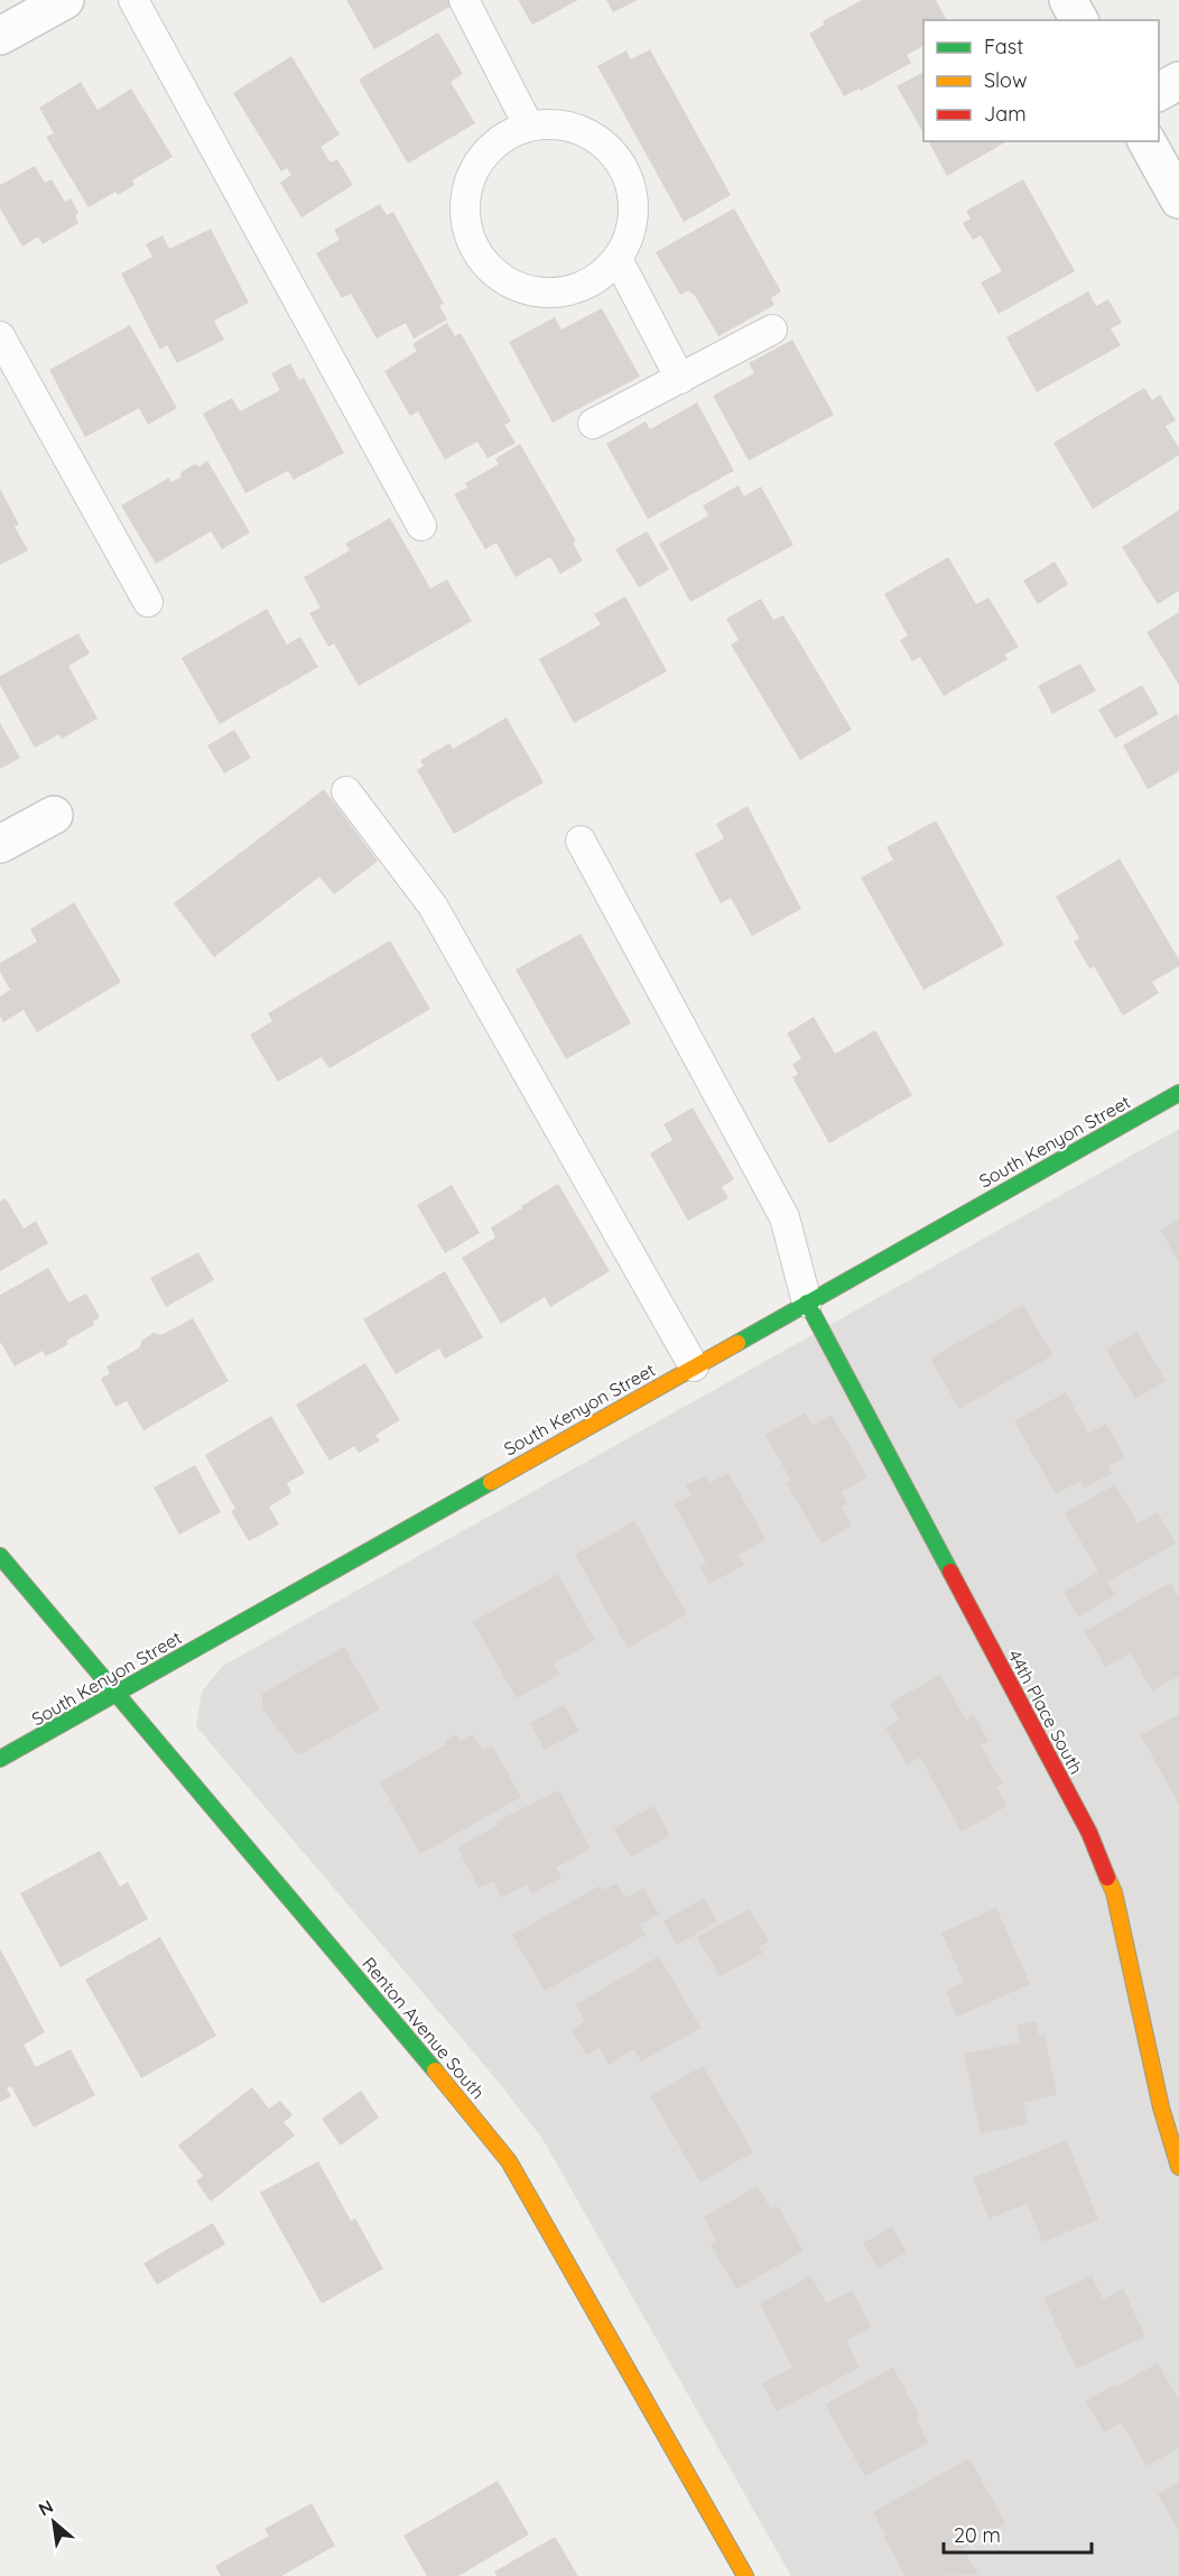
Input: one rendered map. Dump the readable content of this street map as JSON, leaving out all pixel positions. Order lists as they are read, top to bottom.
{
  "streets": {
    "street": ["South Kenyon Street", "44th Place South", "Renton Avenue South"]
  },
  "crossings": [
    ["South Kenyon Street", "44th Place South"],
    ["South Kenyon Street", "Renton Avenue South"]
  ],
  "legend": ["Fast", "Slow", "Jam"],
  "scale_bar": "20 m",
  "north": "top left"
}
